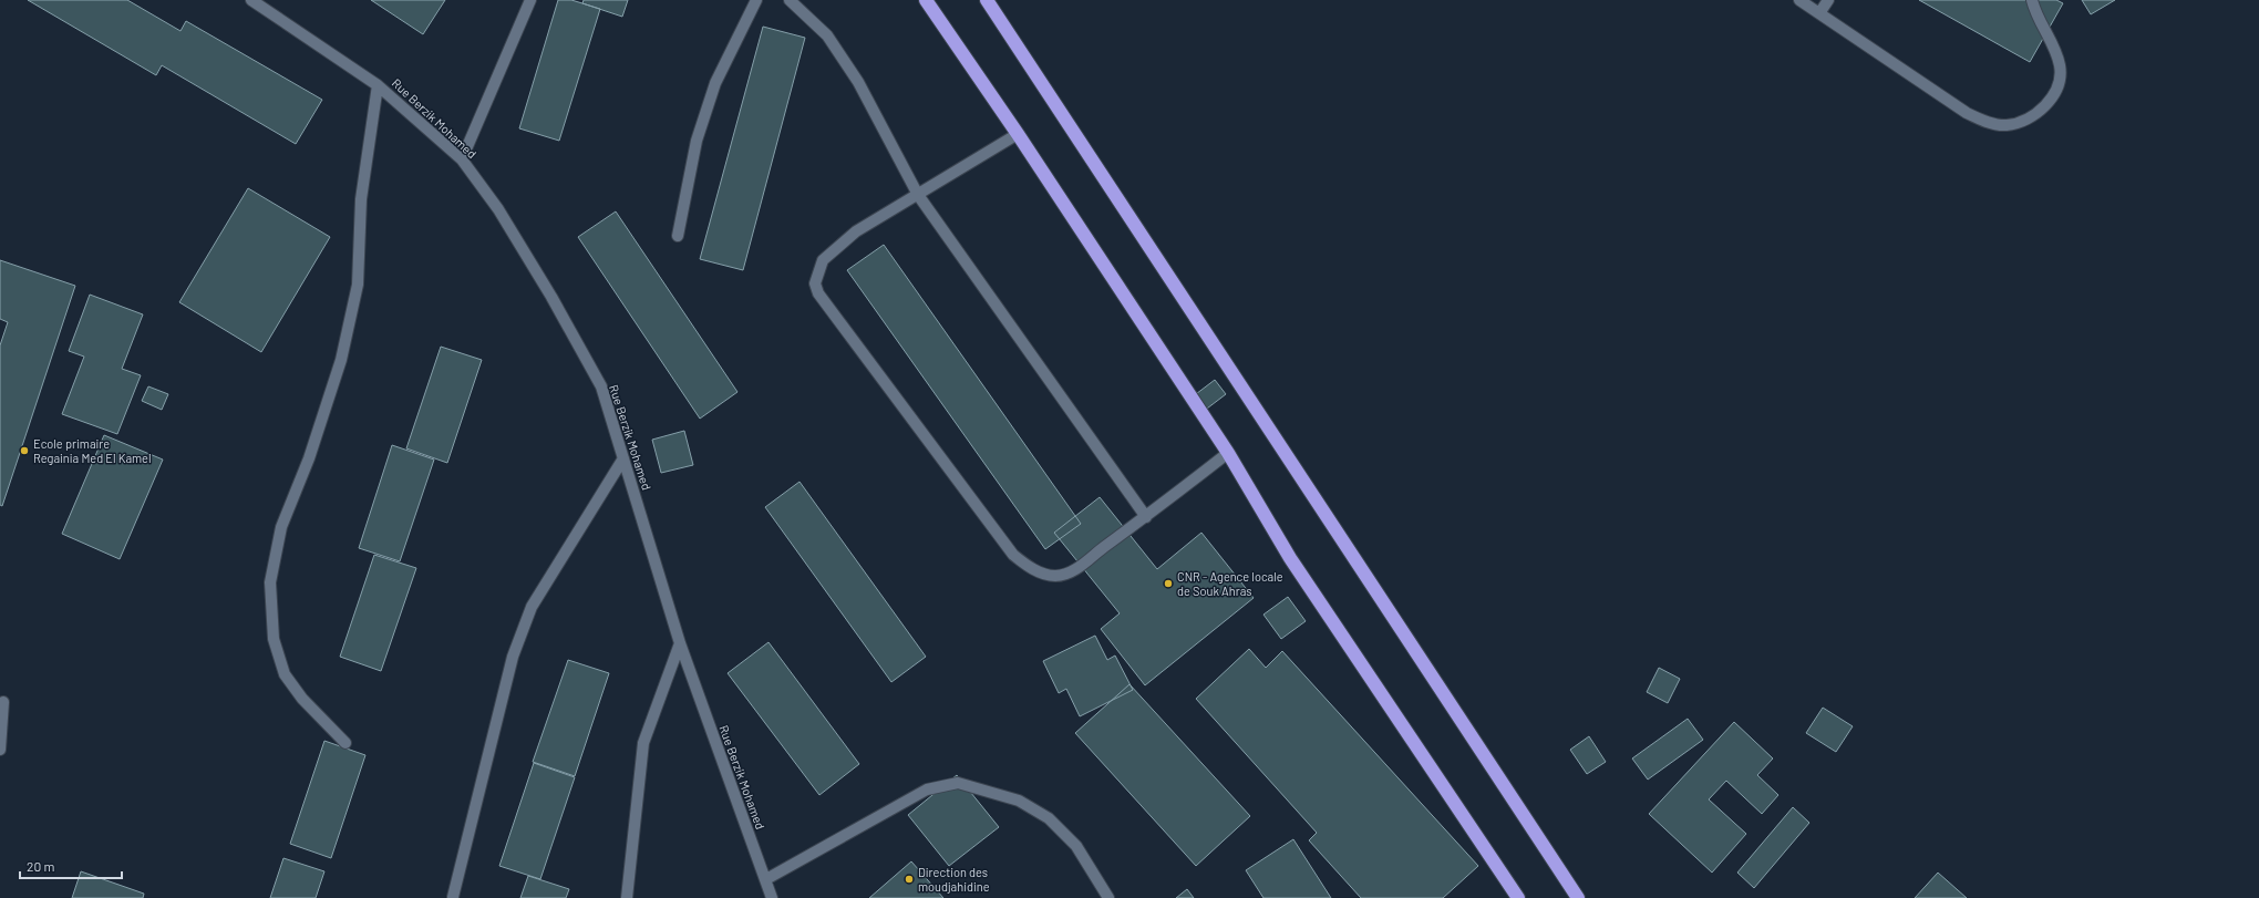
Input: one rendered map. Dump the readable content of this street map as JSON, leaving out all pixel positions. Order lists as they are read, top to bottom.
{
  "streets": {
    "street": ["Rue Berzik Mohamed"]
  },
  "places": ["Ecole primaire Regainia Med El Kamel", "CNR - Agence locale de Souk Ahras", "Direction des moudjahidine"],
  "scale_bar": "20 m"
}
